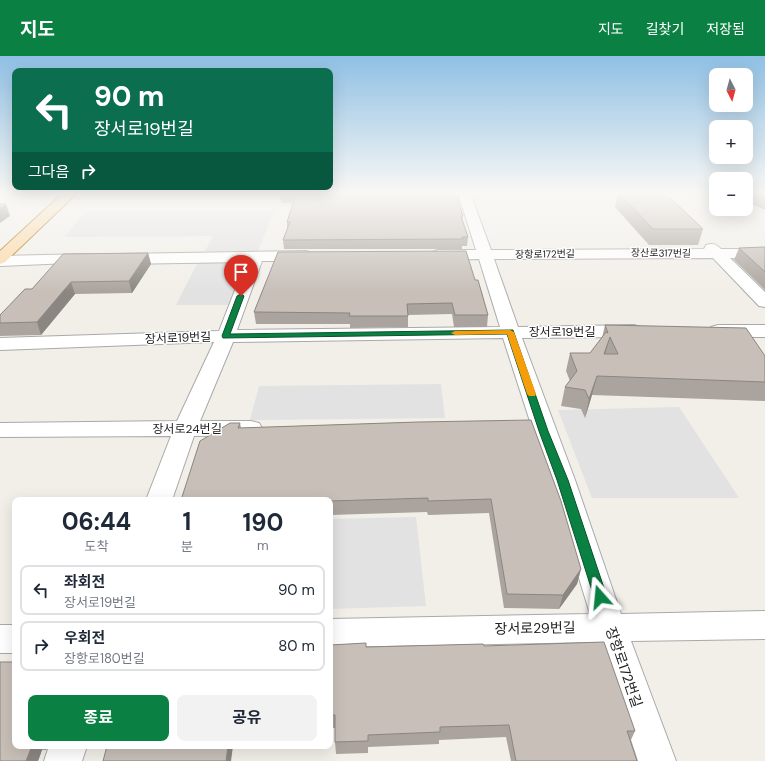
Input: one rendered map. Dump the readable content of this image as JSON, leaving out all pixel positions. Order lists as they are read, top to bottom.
{
  "streets": {
    "street": [
      "장산로317번길",
      "장항로172번길",
      "장서로19번길",
      "장서로24번길",
      "장서로29번길"
    ]
  },
  "crossings": [
    ["장산로317번길", "장항로172번길"],
    ["장항로172번길", "장서로19번길"],
    ["장항로172번길", "장서로29번길"]
  ],
  "north": "bottom",
  "page": {
    "header": "지도",
    "nav": ["지도", "길찾기", "저장됨"],
    "map_buttons": ["+", "−"],
    "turn": ["90 m", "장서로19번길"],
    "then": "그다음",
    "eta": [
      "06:44",
      "도착",
      "1",
      "분",
      "190",
      "m"
    ],
    "list": [
      {
        "name": "좌회전",
        "note": "장서로19번길",
        "value": "90 m"
      },
      {
        "name": "우회전",
        "note": "장항로180번길",
        "value": "80 m"
      }
    ],
    "buttons": ["종료", "공유"]
  }
}
